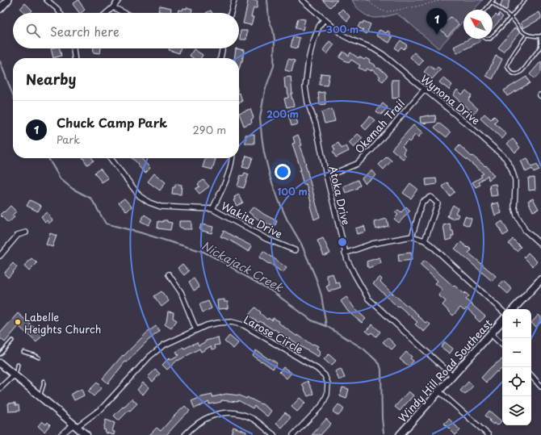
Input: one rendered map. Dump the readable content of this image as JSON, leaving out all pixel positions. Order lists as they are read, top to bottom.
{
  "streets": {
    "main road": ["Windy Hill Road Southeast"],
    "street": [
      "Wynona Drive",
      "Okemah Trail",
      "Atoka Drive",
      "Wakita Drive",
      "Larose Circle"
    ]
  },
  "crossings": [
    ["Wynona Drive", "Okemah Trail"],
    ["Wynona Drive", "Atoka Drive"],
    ["Okemah Trail", "Atoka Drive"],
    ["Atoka Drive", "Windy Hill Road Southeast"]
  ],
  "water": ["Nickajack Creek"],
  "places": ["Labelle Heights Church"],
  "north": "top left",
  "page": {
    "pins": "1",
    "search": "Search here",
    "heading": "Nearby",
    "list": [
      {
        "mark": "1",
        "name": "Chuck Camp Park",
        "note": "Park",
        "value": "290 m"
      }
    ],
    "map_buttons": ["+", "−"]
  },
  "rings": ["300 m", "200 m", "100 m"]
}
